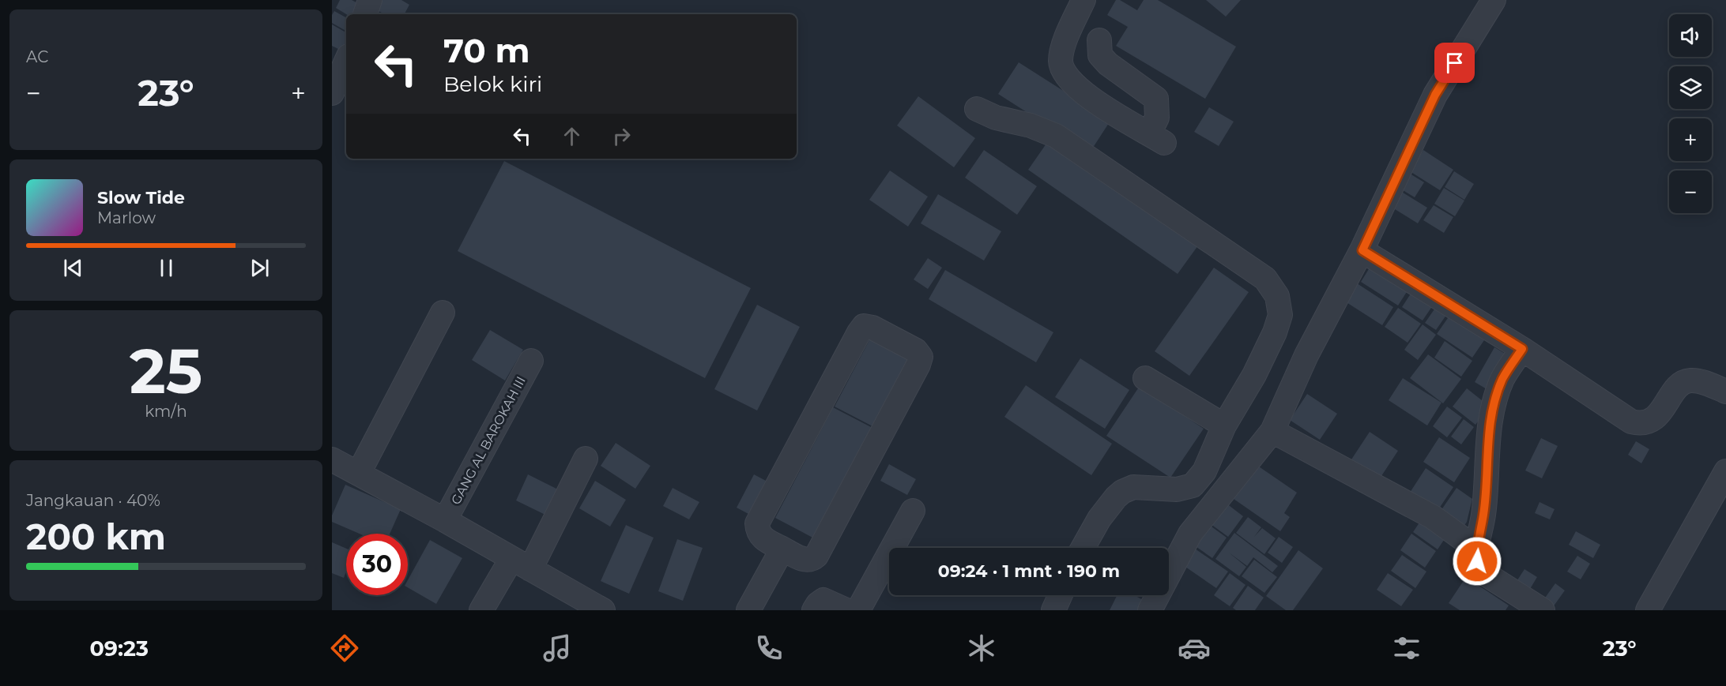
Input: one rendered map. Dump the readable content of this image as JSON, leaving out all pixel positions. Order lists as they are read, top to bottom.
{
  "streets": {
    "street": ["GANG AL BAROKAH III"]
  },
  "page": {
    "tile": [
      "AC",
      ["25", "km/h"],
      ["Jangkauan · 40%", "200 km"]
    ],
    "map_buttons": ["+", "−"],
    "turn": ["70 m", "Belok kiri"],
    "heat": ["−", "23°", "+"],
    "song": ["Slow Tide", "Marlow"],
    "limit": "30",
    "trip": "09:24 · 1 mnt · 190 m",
    "tabs": ["09:23", "23°"]
  }
}
